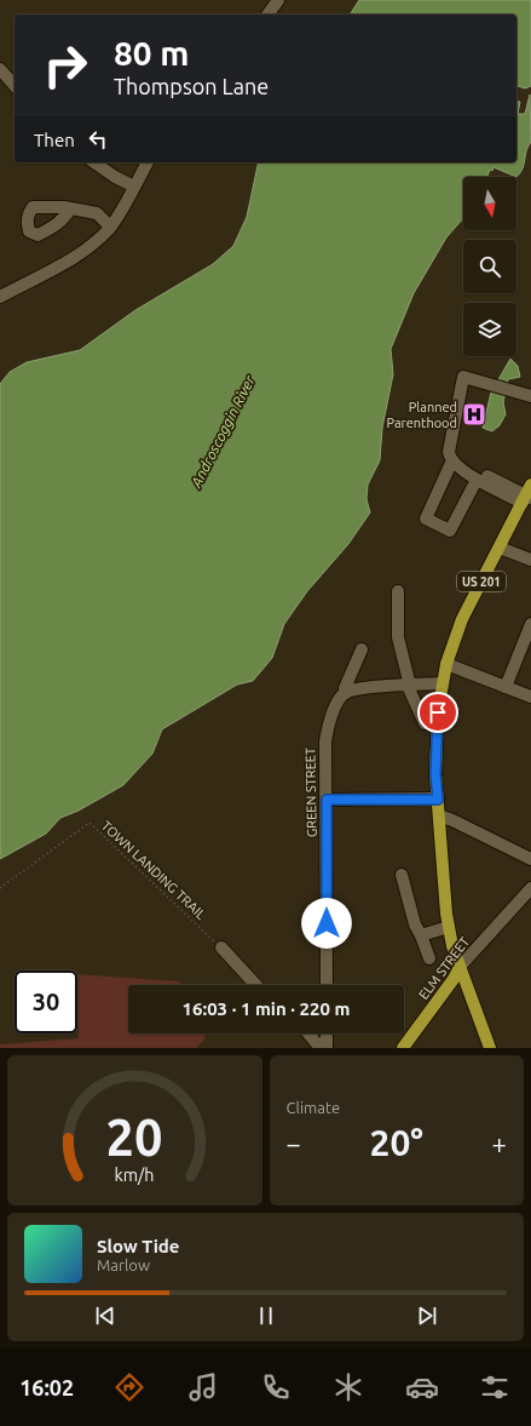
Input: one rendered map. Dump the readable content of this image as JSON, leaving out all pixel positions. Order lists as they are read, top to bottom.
{
  "streets": {
    "main road": ["US 201", "ELM STREET"],
    "street": ["GREEN STREET"],
    "path": ["TOWN LANDING TRAIL"]
  },
  "water": ["Androscoggin River"],
  "places": {
    "hospital": ["Planned Parenthood"]
  },
  "north": "bottom",
  "page": {
    "turn": ["80 m", "Thompson Lane"],
    "then": "Then",
    "limit": "30",
    "trip": "16:03 · 1 min · 220 m",
    "tile": "Climate",
    "heat": ["−", "20°", "+"],
    "song": ["Slow Tide", "Marlow"],
    "tabs": "16:02",
    "gauge": ["20", "km/h"]
  }
}
